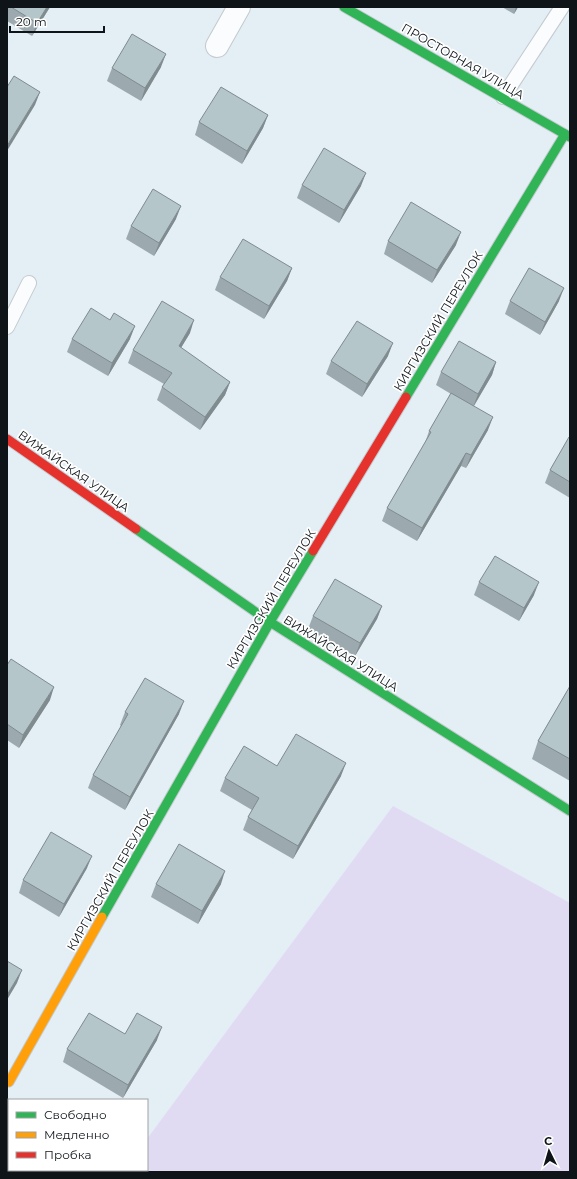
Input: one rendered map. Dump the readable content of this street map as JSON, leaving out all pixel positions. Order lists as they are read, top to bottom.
{
  "streets": {
    "street": ["ПРОСТОРНАЯ УЛИЦА", "КИРГИЗСКИЙ ПЕРЕУЛОК", "ВИЖАЙСКАЯ УЛИЦА"]
  },
  "crossings": [
    ["ПРОСТОРНАЯ УЛИЦА", "КИРГИЗСКИЙ ПЕРЕУЛОК"],
    ["КИРГИЗСКИЙ ПЕРЕУЛОК", "ВИЖАЙСКАЯ УЛИЦА"]
  ],
  "legend": ["Свободно", "Медленно", "Пробка"],
  "scale_bar": "20 m",
  "north": "top"
}
